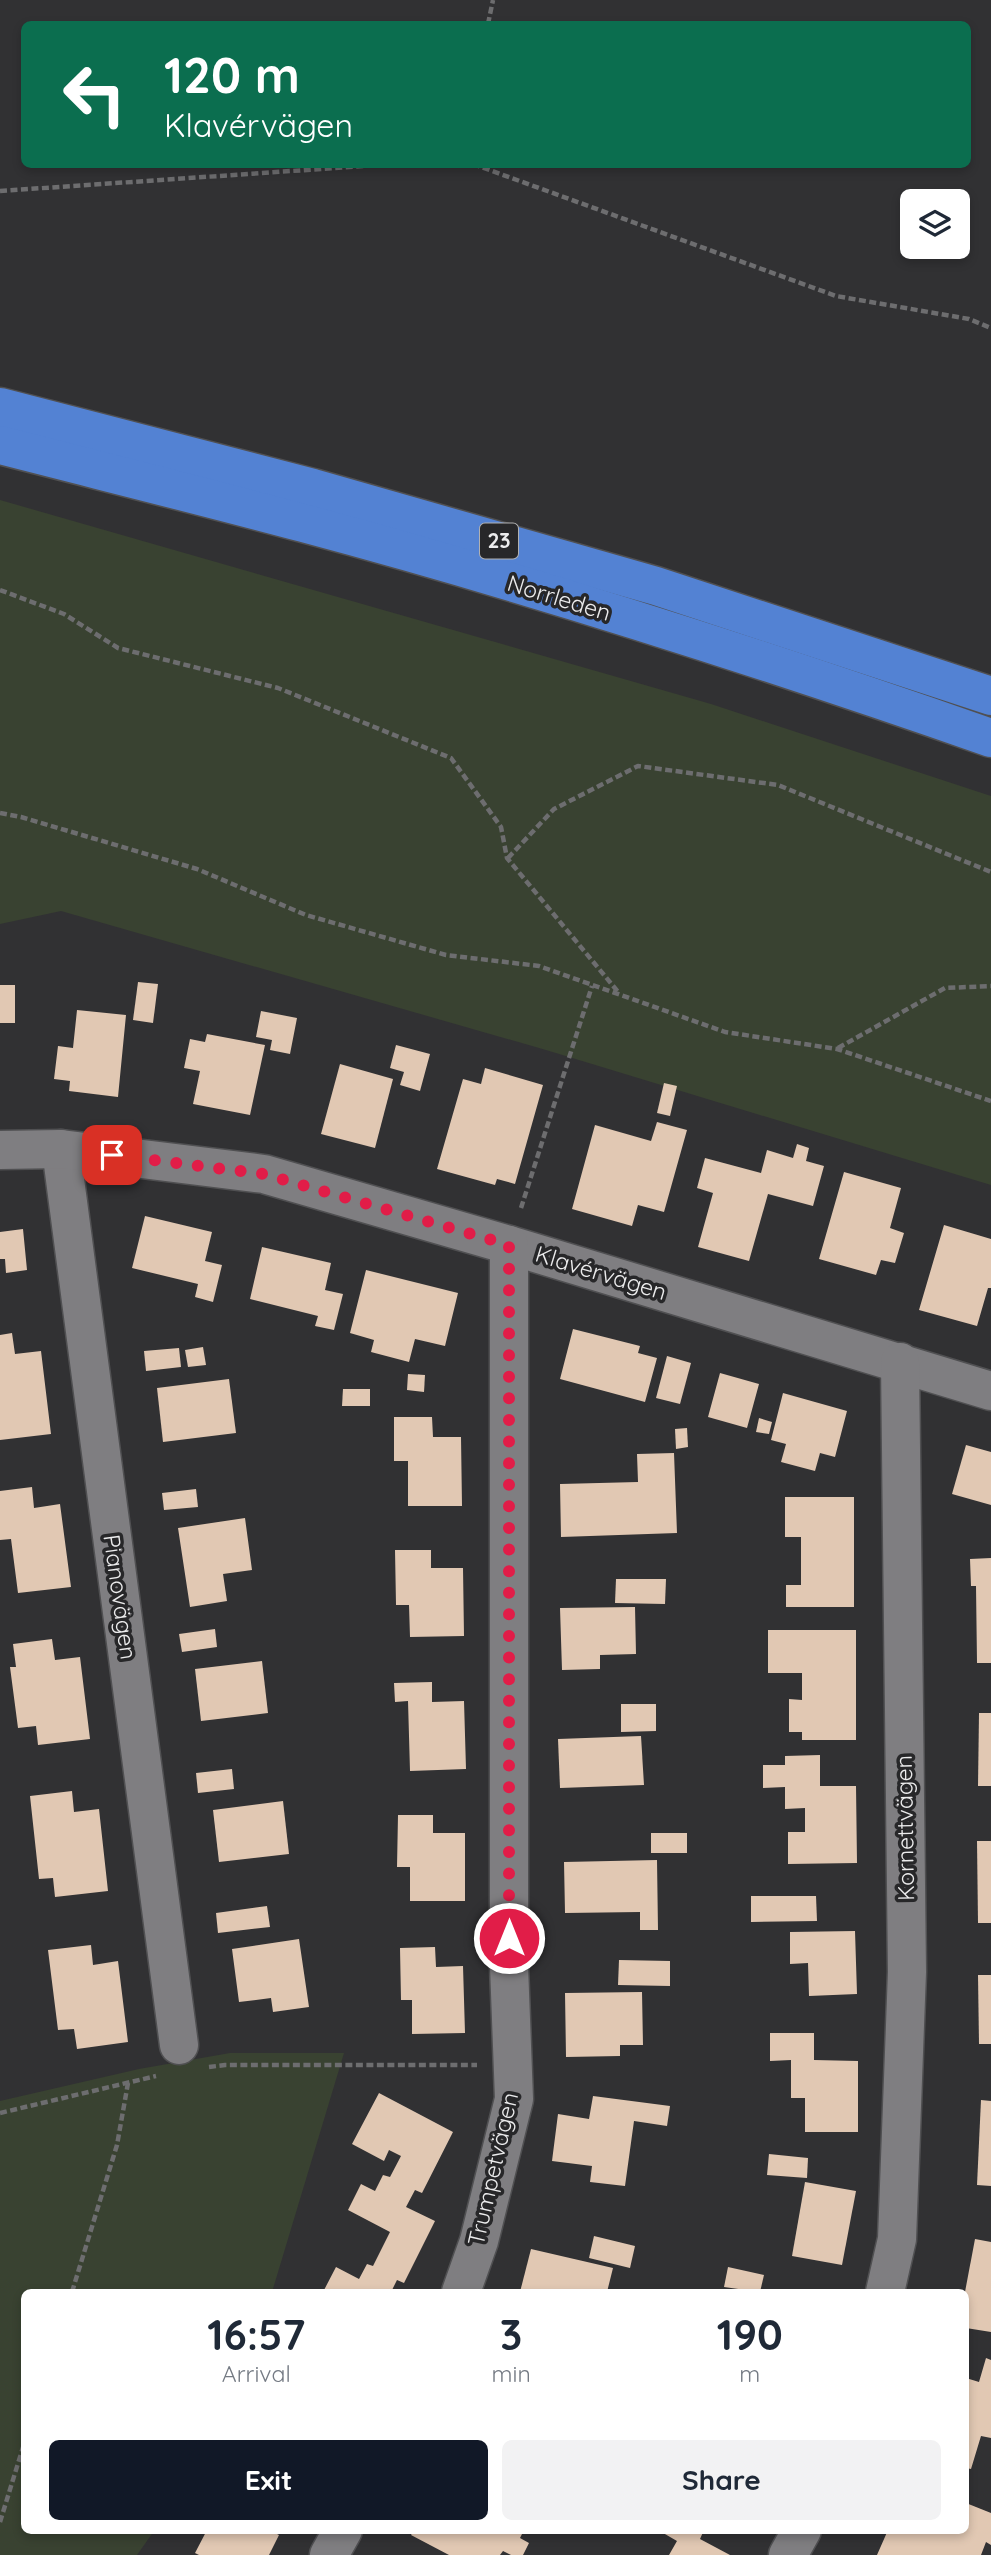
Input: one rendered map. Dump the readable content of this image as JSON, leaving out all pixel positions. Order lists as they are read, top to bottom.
{
  "streets": {
    "highway": ["23", "Norrleden"],
    "street": [
      "Klavérvägen",
      "Pianovägen",
      "Kornettvägen",
      "Trumpetvägen"
    ]
  },
  "crossings": [
    ["Klavérvägen", "Pianovägen"],
    ["Klavérvägen", "Kornettvägen"],
    ["Klavérvägen", "Trumpetvägen"]
  ],
  "page": {
    "turn": ["120 m", "Klavérvägen"],
    "eta": [
      "16:57",
      "Arrival",
      "3",
      "min",
      "190",
      "m"
    ],
    "buttons": ["Exit", "Share"]
  }
}
